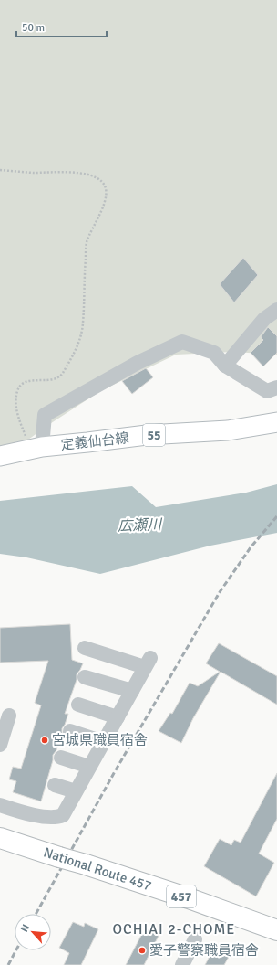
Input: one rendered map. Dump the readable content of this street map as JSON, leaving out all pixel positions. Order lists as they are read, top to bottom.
{
  "streets": {
    "highway": ["National Route 457", "457"],
    "main road": ["55", "定義仙台線"]
  },
  "districts": ["OCHIAI 2-CHOME"],
  "water": ["広瀬川"],
  "places": ["宮城県職員宿舎", "愛子警察職員宿舎"],
  "scale_bar": "50 m",
  "north": "top left"
}
